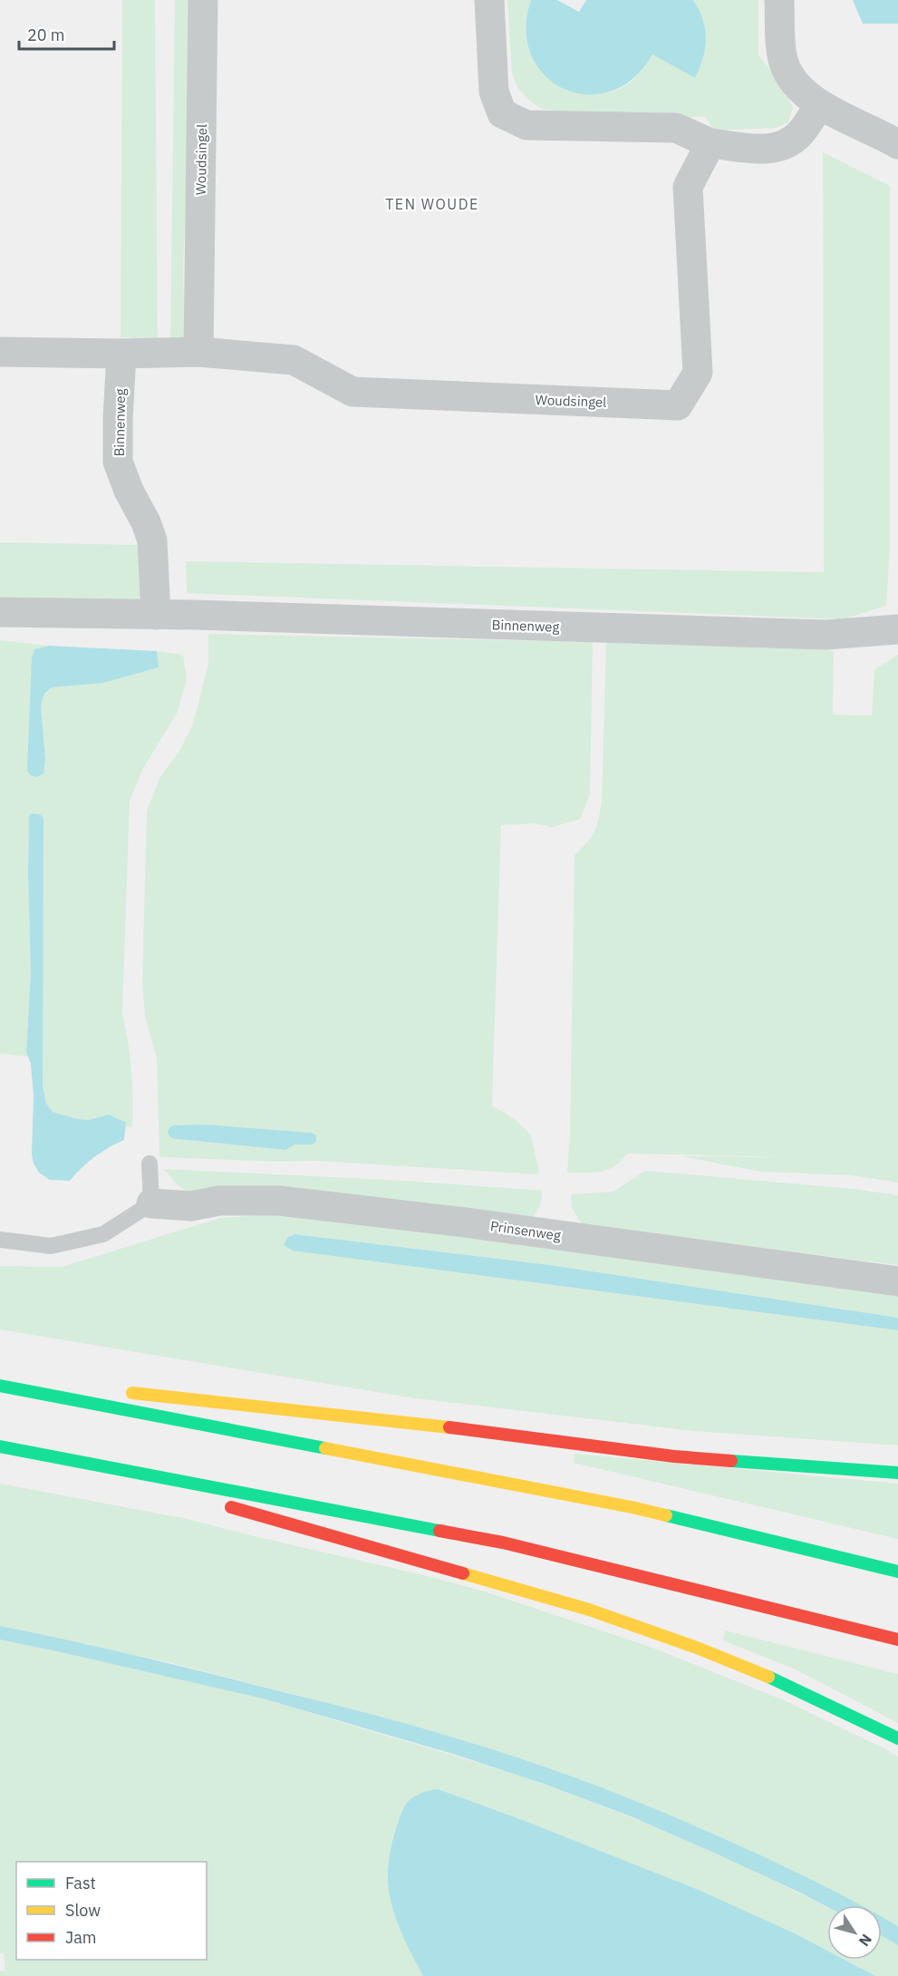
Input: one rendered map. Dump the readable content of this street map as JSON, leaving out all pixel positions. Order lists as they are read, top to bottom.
{
  "streets": {
    "street": ["Woudsingel", "Binnenweg", "Prinsenweg"]
  },
  "crossings": [
    ["Woudsingel", "Binnenweg"]
  ],
  "districts": ["TEN WOUDE"],
  "legend": ["Fast", "Slow", "Jam"],
  "scale_bar": "20 m",
  "north": "bottom right"
}
